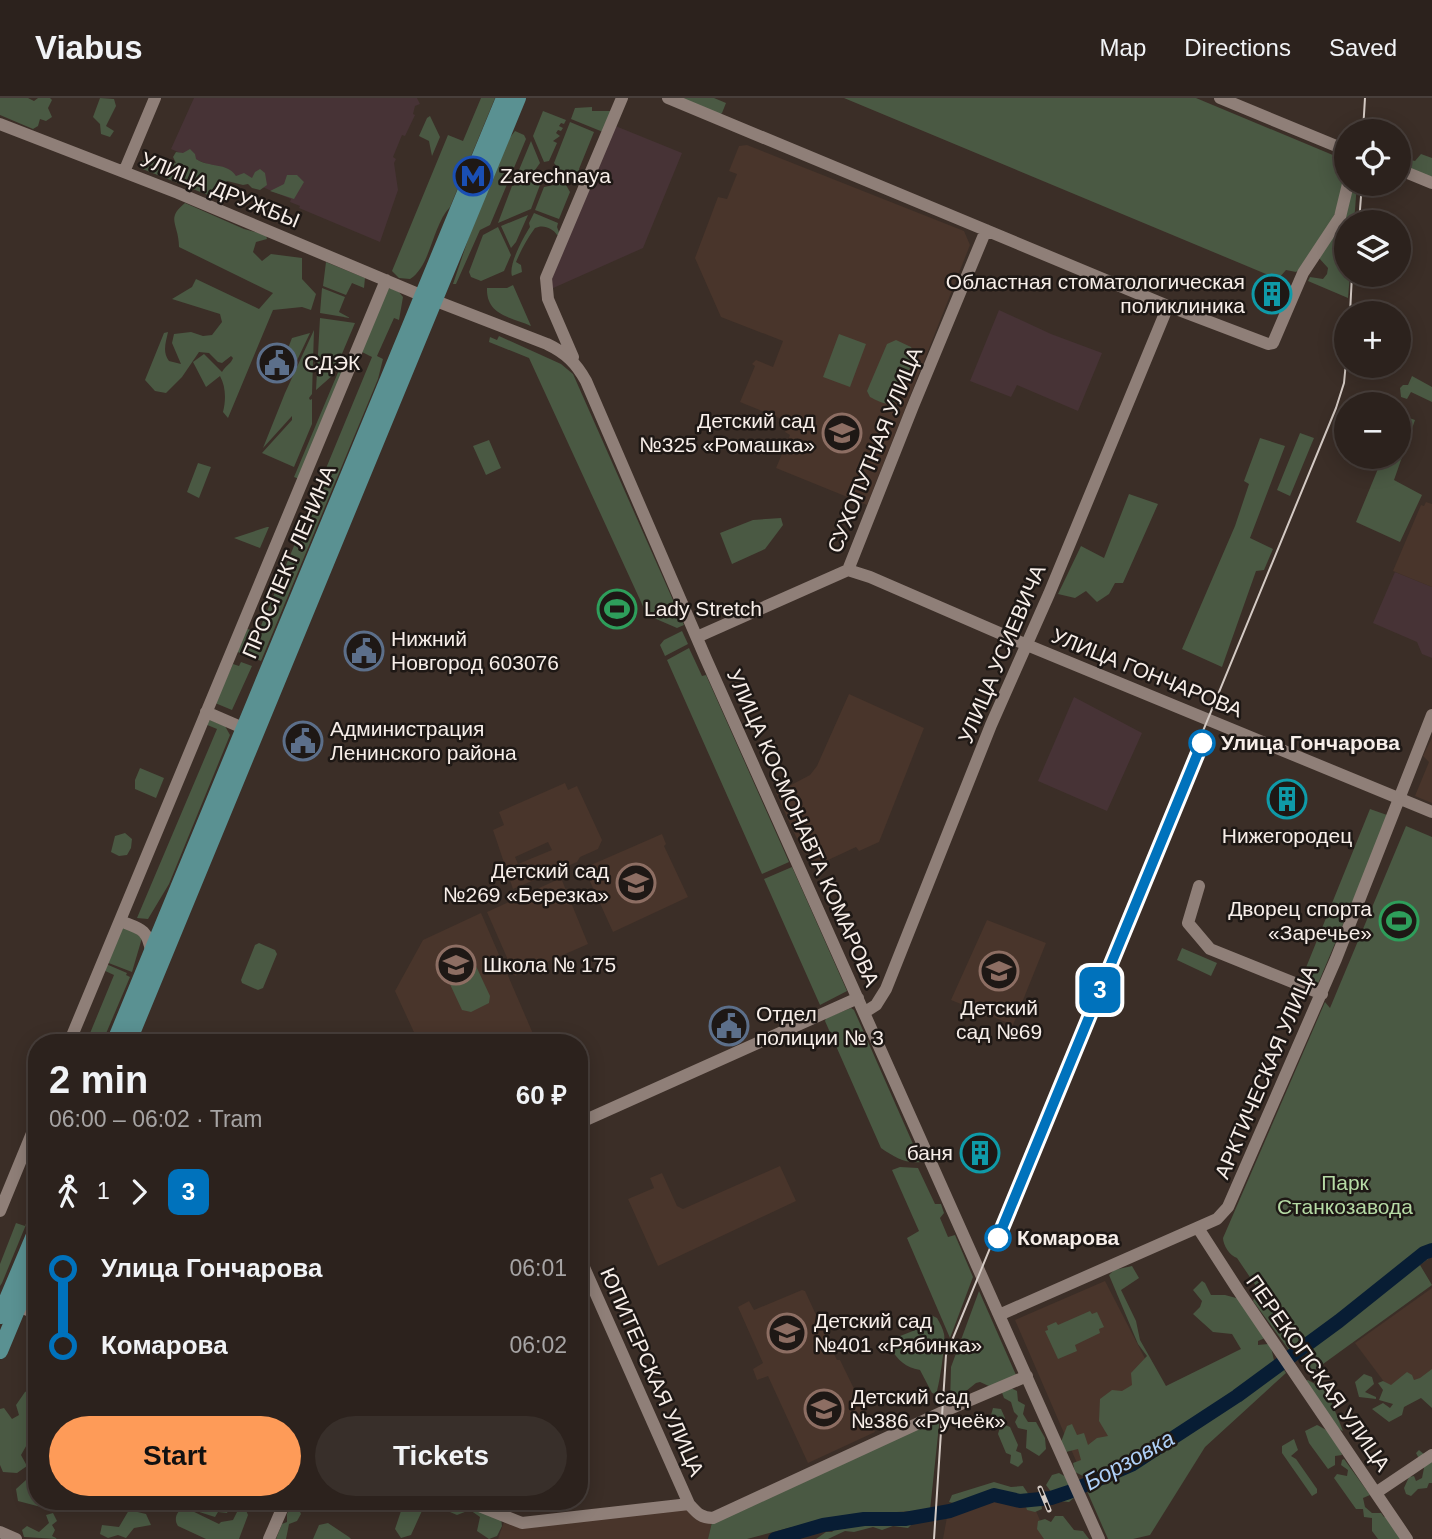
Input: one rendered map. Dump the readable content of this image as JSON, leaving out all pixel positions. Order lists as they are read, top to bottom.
{
  "streets": {
    "main road": ["ПРОСПЕКТ ЛЕНИНА"],
    "street": [
      "УЛИЦА ДРУЖБЫ",
      "СУХОПУТНАЯ УЛИЦА",
      "УЛИЦА УСИЕВИЧА",
      "УЛИЦА ГОНЧАРОВА",
      "УЛИЦА КОСМОНАВТА КОМАРОВА",
      "АРКТИЧЕСКАЯ УЛИЦА",
      "ЮПИТЕРСКАЯ УЛИЦА",
      "ПЕРЕКОПСКАЯ УЛИЦА"
    ]
  },
  "crossings": [
    ["УЛИЦА ДРУЖБЫ", "ПРОСПЕКТ ЛЕНИНА"],
    ["УЛИЦА ДРУЖБЫ", "УЛИЦА КОСМОНАВТА КОМАРОВА"],
    ["СУХОПУТНАЯ УЛИЦА", "УЛИЦА ГОНЧАРОВА"],
    ["СУХОПУТНАЯ УЛИЦА", "УЛИЦА КОСМОНАВТА КОМАРОВА"],
    ["ПРОСПЕКТ ЛЕНИНА", "УЛИЦА КОСМОНАВТА КОМАРОВА"],
    ["УЛИЦА УСИЕВИЧА", "УЛИЦА ГОНЧАРОВА"],
    ["УЛИЦА УСИЕВИЧА", "УЛИЦА КОСМОНАВТА КОМАРОВА"],
    ["УЛИЦА ГОНЧАРОВА", "АРКТИЧЕСКАЯ УЛИЦА"],
    ["УЛИЦА КОСМОНАВТА КОМАРОВА", "АРКТИЧЕСКАЯ УЛИЦА"],
    ["АРКТИЧЕСКАЯ УЛИЦА", "ПЕРЕКОПСКАЯ УЛИЦА"]
  ],
  "water": ["Борзовка"],
  "parks": ["Парк Станкозавода"],
  "places": {
    "metro station": ["Zarechnaya"],
    "building": ["Областная стоматологическая поликлиника", "Нижегородец", "баня"],
    "public building": [
      "СДЭК",
      "Нижний Новгород 603076",
      "Администрация Ленинского района",
      "Отдел полиции № 3"
    ],
    "school or university": [
      "Детский сад №325 «Ромашка»",
      "Детский сад №269 «Березка»",
      "Школа № 175",
      "Детский сад №69",
      "Детский сад №401 «Рябинка»",
      "Детский сад №386 «Ручеёк»"
    ],
    "sports": ["Lady Stretch", "Дворец спорта «Заречье»"],
    "other": ["Улица Гончарова", "Комарова"]
  },
  "lines": ["tram line 3"],
  "page": {
    "header": "Viabus",
    "nav": ["Map", "Directions", "Saved"],
    "on_map": "3",
    "map_buttons": ["+", "−"],
    "heading": ["2 min", "06:00 – 06:02 · Tram", "60 ₽"],
    "legs": ["1", "3"],
    "list": [
      {
        "name": "Улица Гончарова",
        "value": "06:01"
      },
      {
        "name": "Комарова",
        "value": "06:02"
      }
    ],
    "buttons": ["Start", "Tickets"]
  }
}
